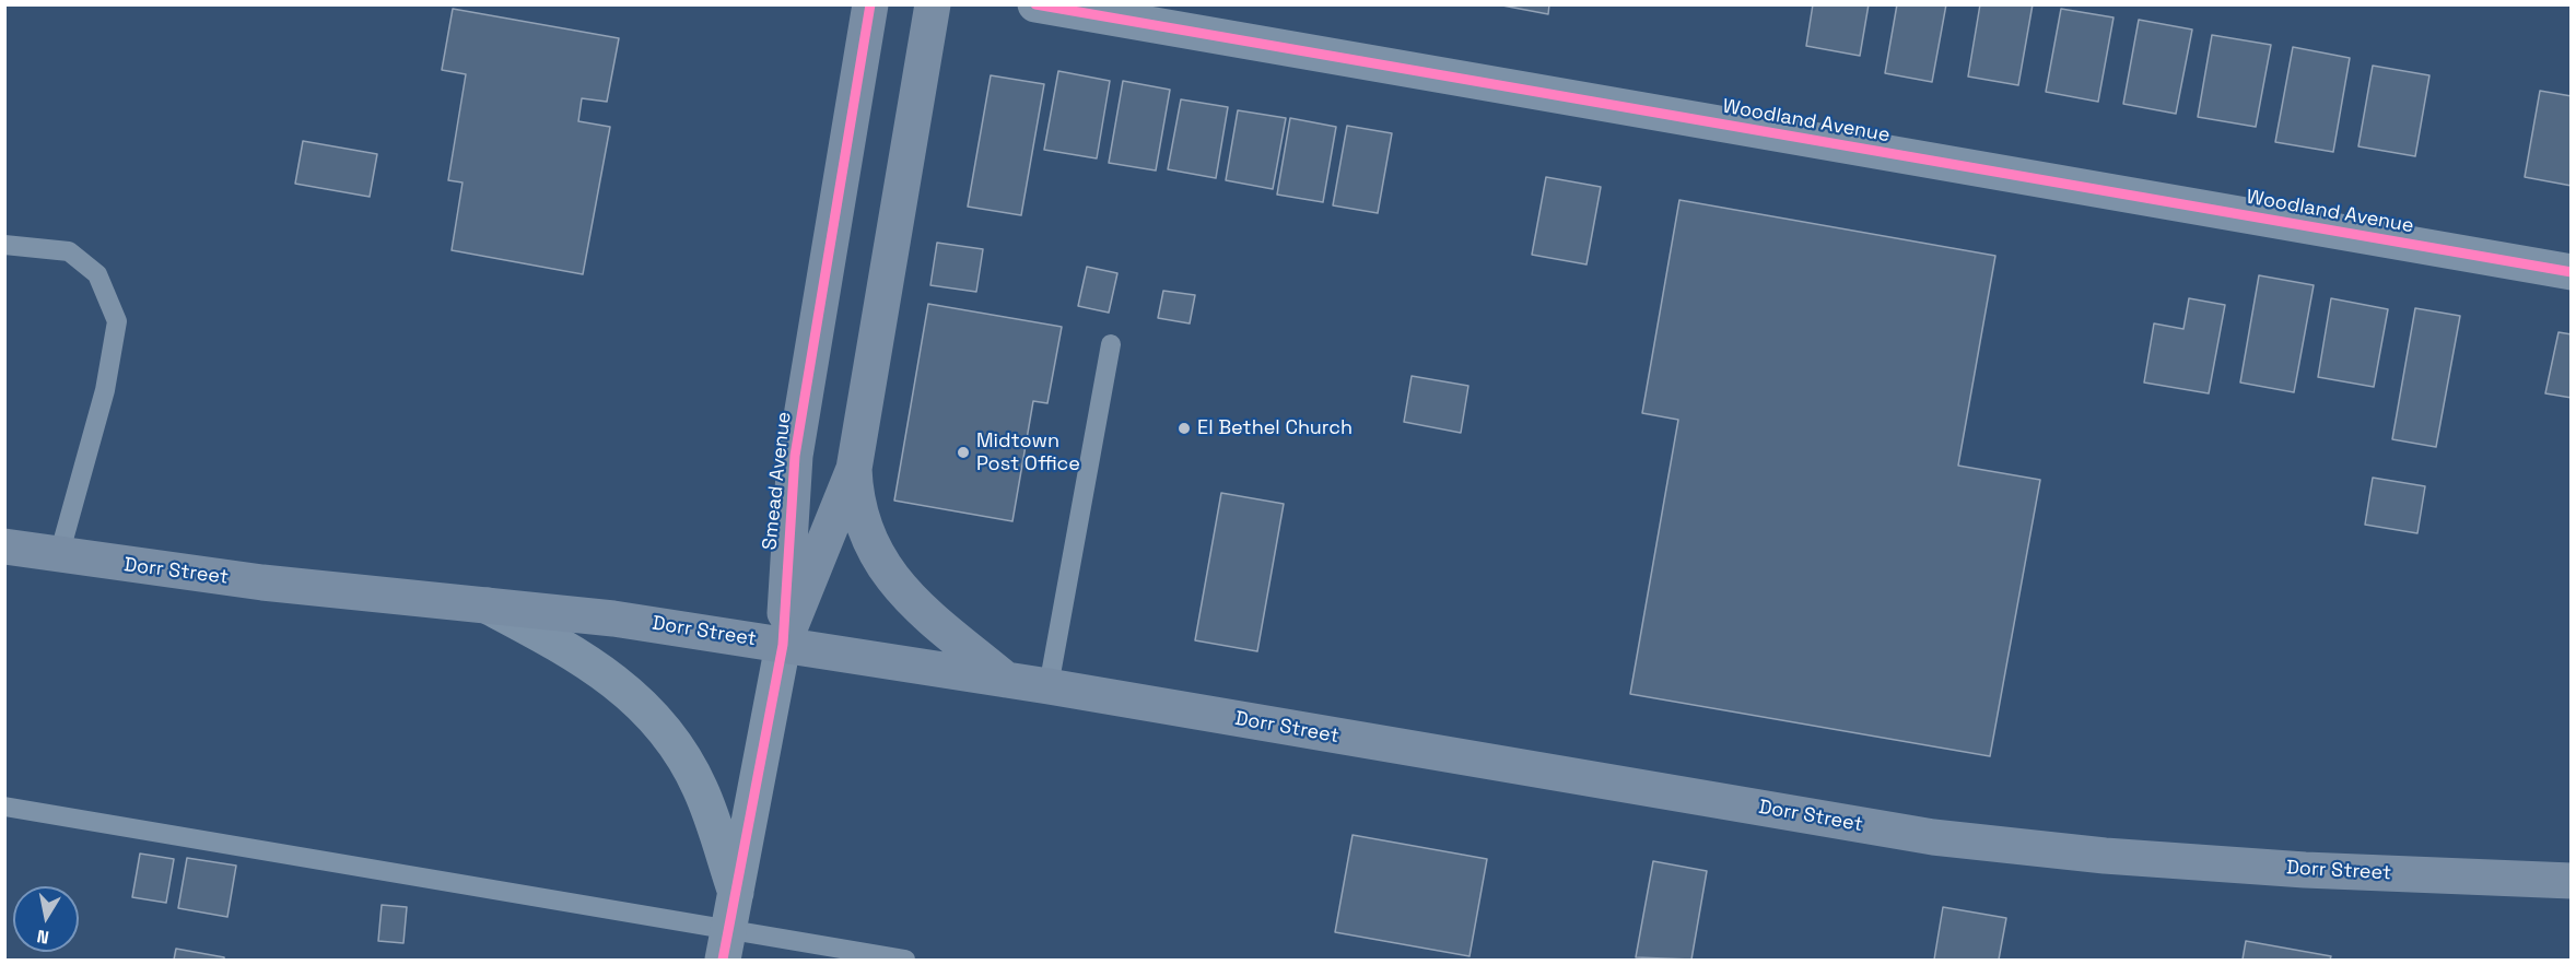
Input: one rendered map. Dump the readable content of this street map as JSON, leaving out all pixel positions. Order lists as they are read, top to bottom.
{
  "streets": {
    "main road": ["Smead Avenue", "Dorr Street"],
    "street": ["Woodland Avenue"]
  },
  "crossings": [
    ["Smead Avenue", "Dorr Street"]
  ],
  "places": ["El Bethel Church", "Midtown Post Office"],
  "north": "bottom"
}
